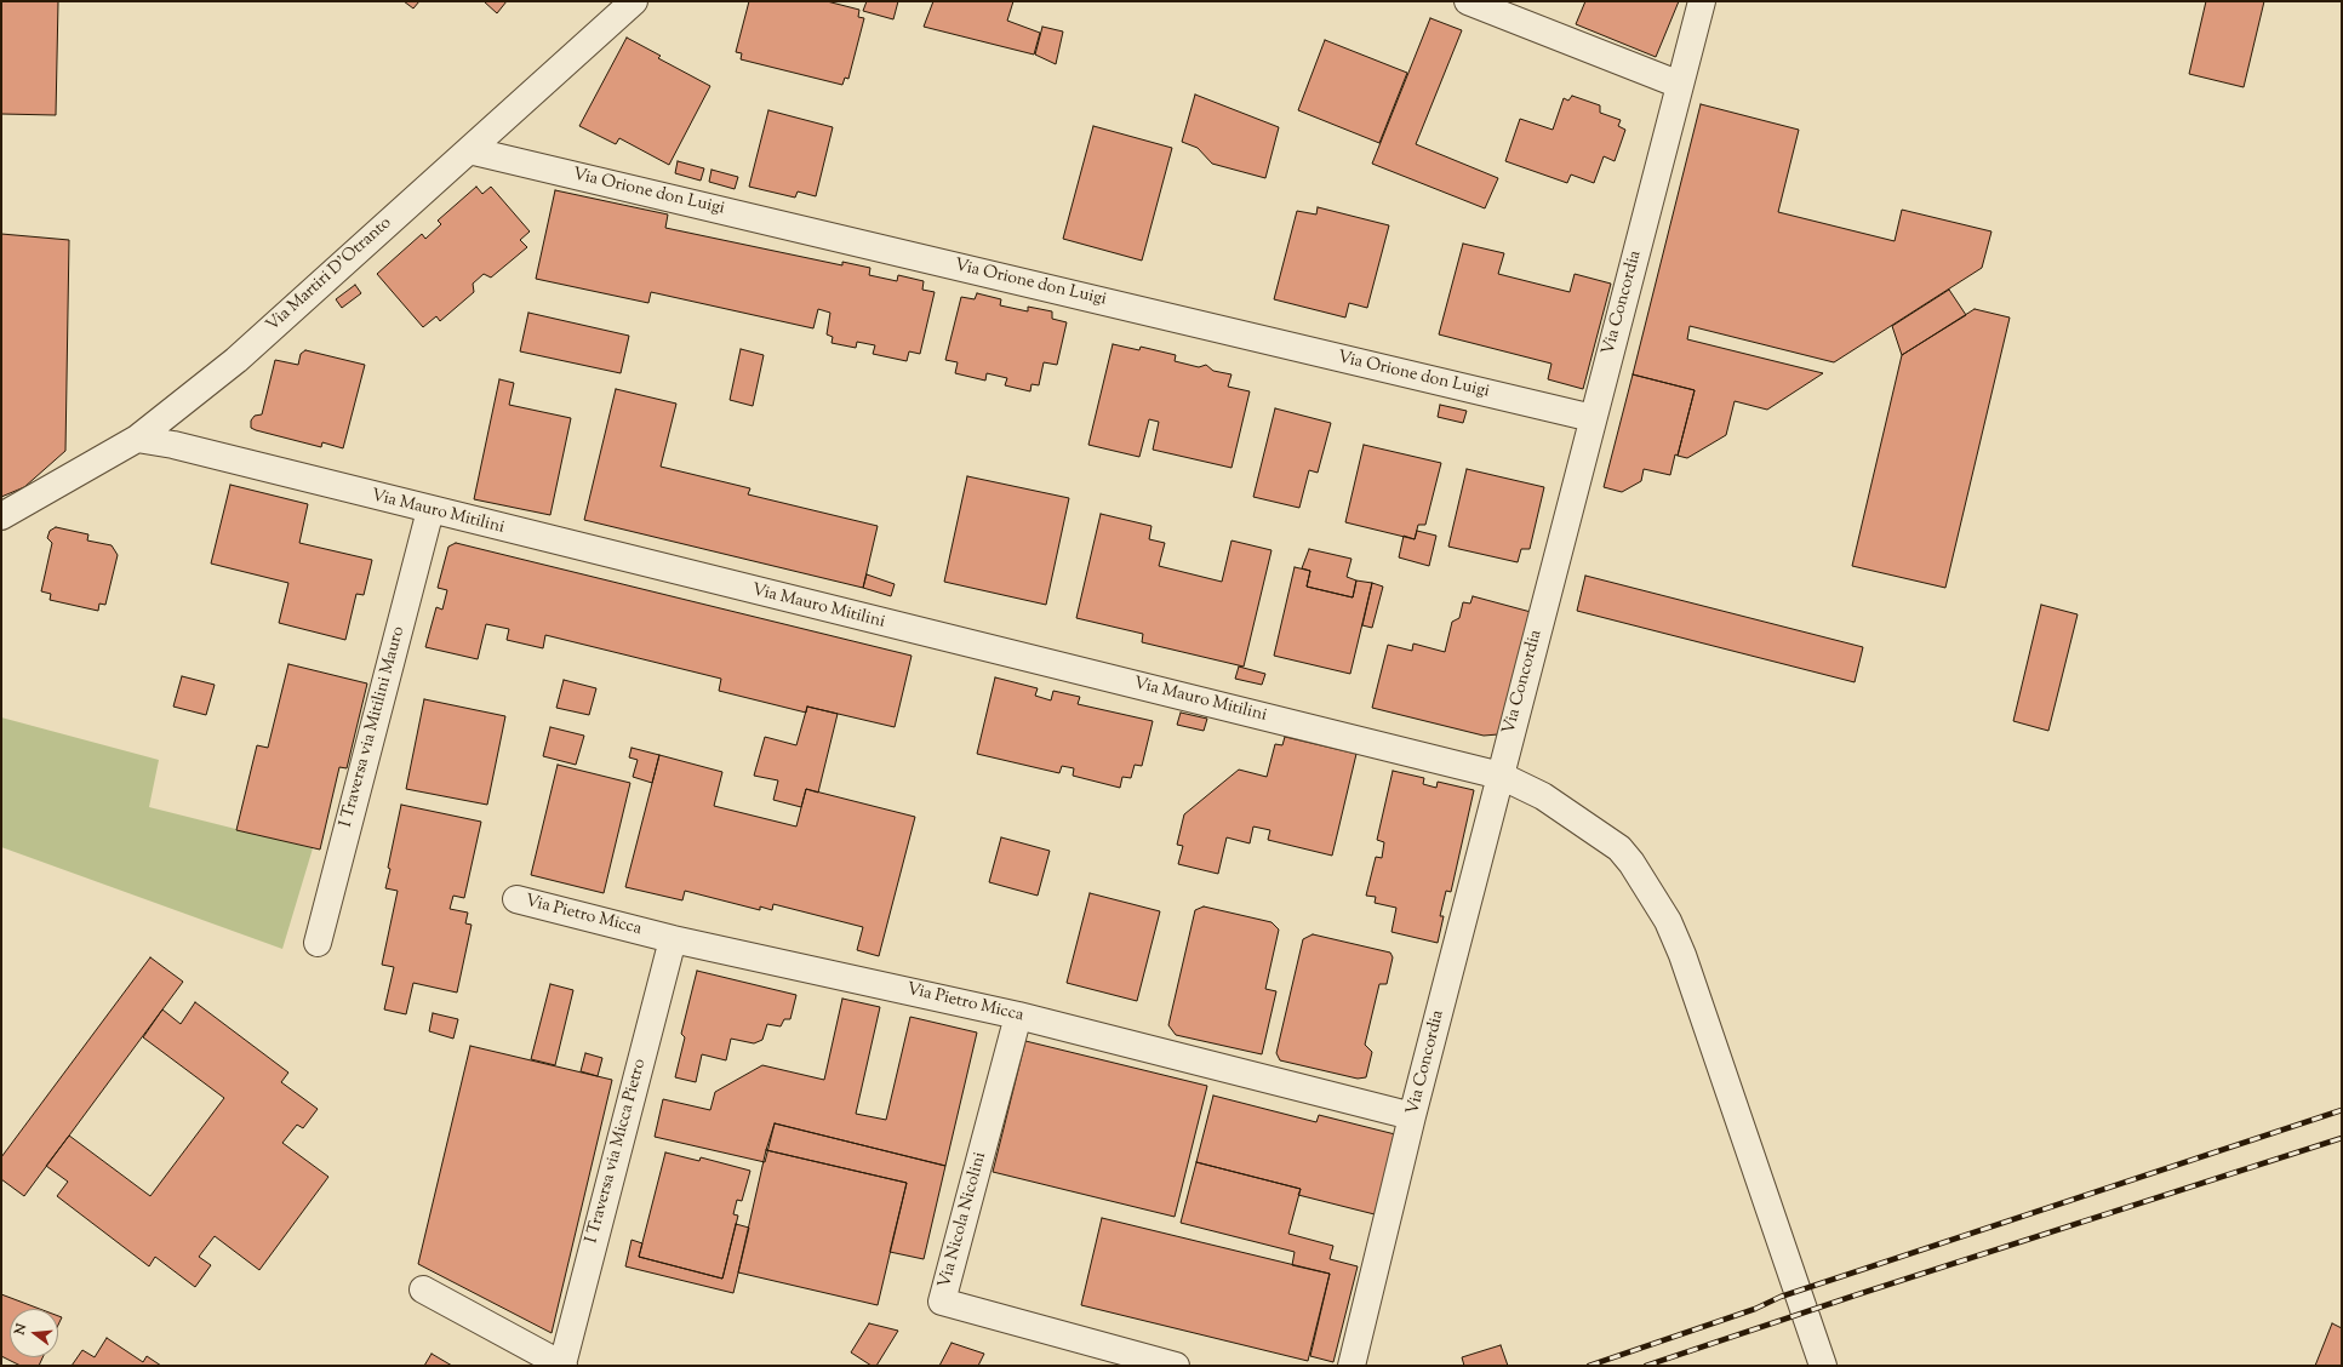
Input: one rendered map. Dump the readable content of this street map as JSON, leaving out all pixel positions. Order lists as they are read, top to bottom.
{
  "streets": {
    "street": [
      "Via Orione don Luigi",
      "Via Martiri D'Otranto",
      "Via Concordia",
      "Via Mauro Mitilini",
      "I Traversa via Mitilini Mauro",
      "Via Pietro Micca",
      "I Traversa via Micca Pietro",
      "Via Nicola Nicolini"
    ]
  },
  "crossings": [
    ["Via Orione don Luigi", "Via Martiri D'Otranto"],
    ["Via Orione don Luigi", "Via Concordia"],
    ["Via Martiri D'Otranto", "Via Mauro Mitilini"],
    ["Via Concordia", "Via Mauro Mitilini"],
    ["Via Concordia", "Via Pietro Micca"],
    ["Via Mauro Mitilini", "I Traversa via Mitilini Mauro"],
    ["Via Pietro Micca", "I Traversa via Micca Pietro"],
    ["Via Pietro Micca", "Via Nicola Nicolini"]
  ],
  "north": "left"
}
